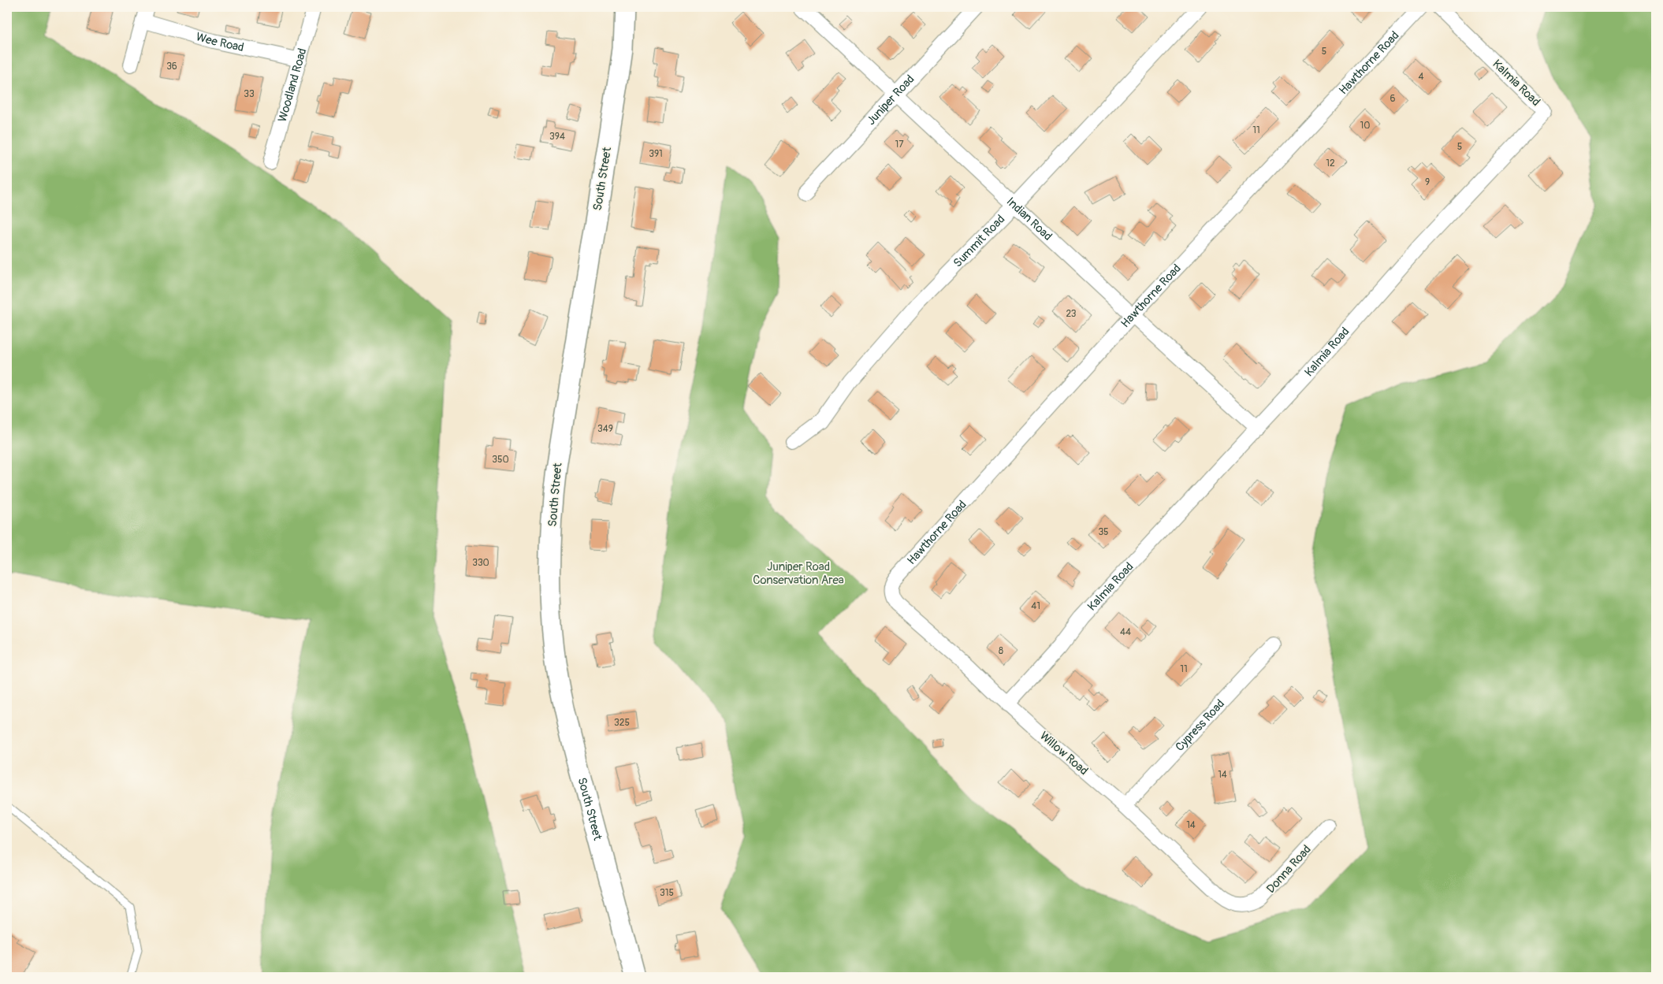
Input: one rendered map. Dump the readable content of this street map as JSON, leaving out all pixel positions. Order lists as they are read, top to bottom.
{
  "streets": {
    "main road": ["South Street"],
    "street": [
      "Wee Road",
      "Hawthorne Road",
      "Kalmia Road",
      "Woodland Road",
      "Juniper Road",
      "Indian Road",
      "Summit Road",
      "Cypress Road",
      "Willow Road",
      "Donna Road"
    ]
  },
  "crossings": [
    ["Wee Road", "Woodland Road"],
    ["Hawthorne Road", "Indian Road"],
    ["Hawthorne Road", "Willow Road"],
    ["Kalmia Road", "Indian Road"],
    ["Kalmia Road", "Willow Road"],
    ["Juniper Road", "Indian Road"],
    ["Indian Road", "Summit Road"],
    ["Cypress Road", "Willow Road"],
    ["Willow Road", "Donna Road"]
  ],
  "parks": ["Juniper Road Conservation Area"],
  "house_numbers": [
    "5",
    "36",
    "4",
    "33",
    "6",
    "10",
    "11",
    "394",
    "17",
    "5",
    "391",
    "12",
    "9",
    "23",
    "349",
    "350",
    "35",
    "330",
    "41",
    "44",
    "8",
    "11",
    "325",
    "14",
    "14",
    "315"
  ]
}
